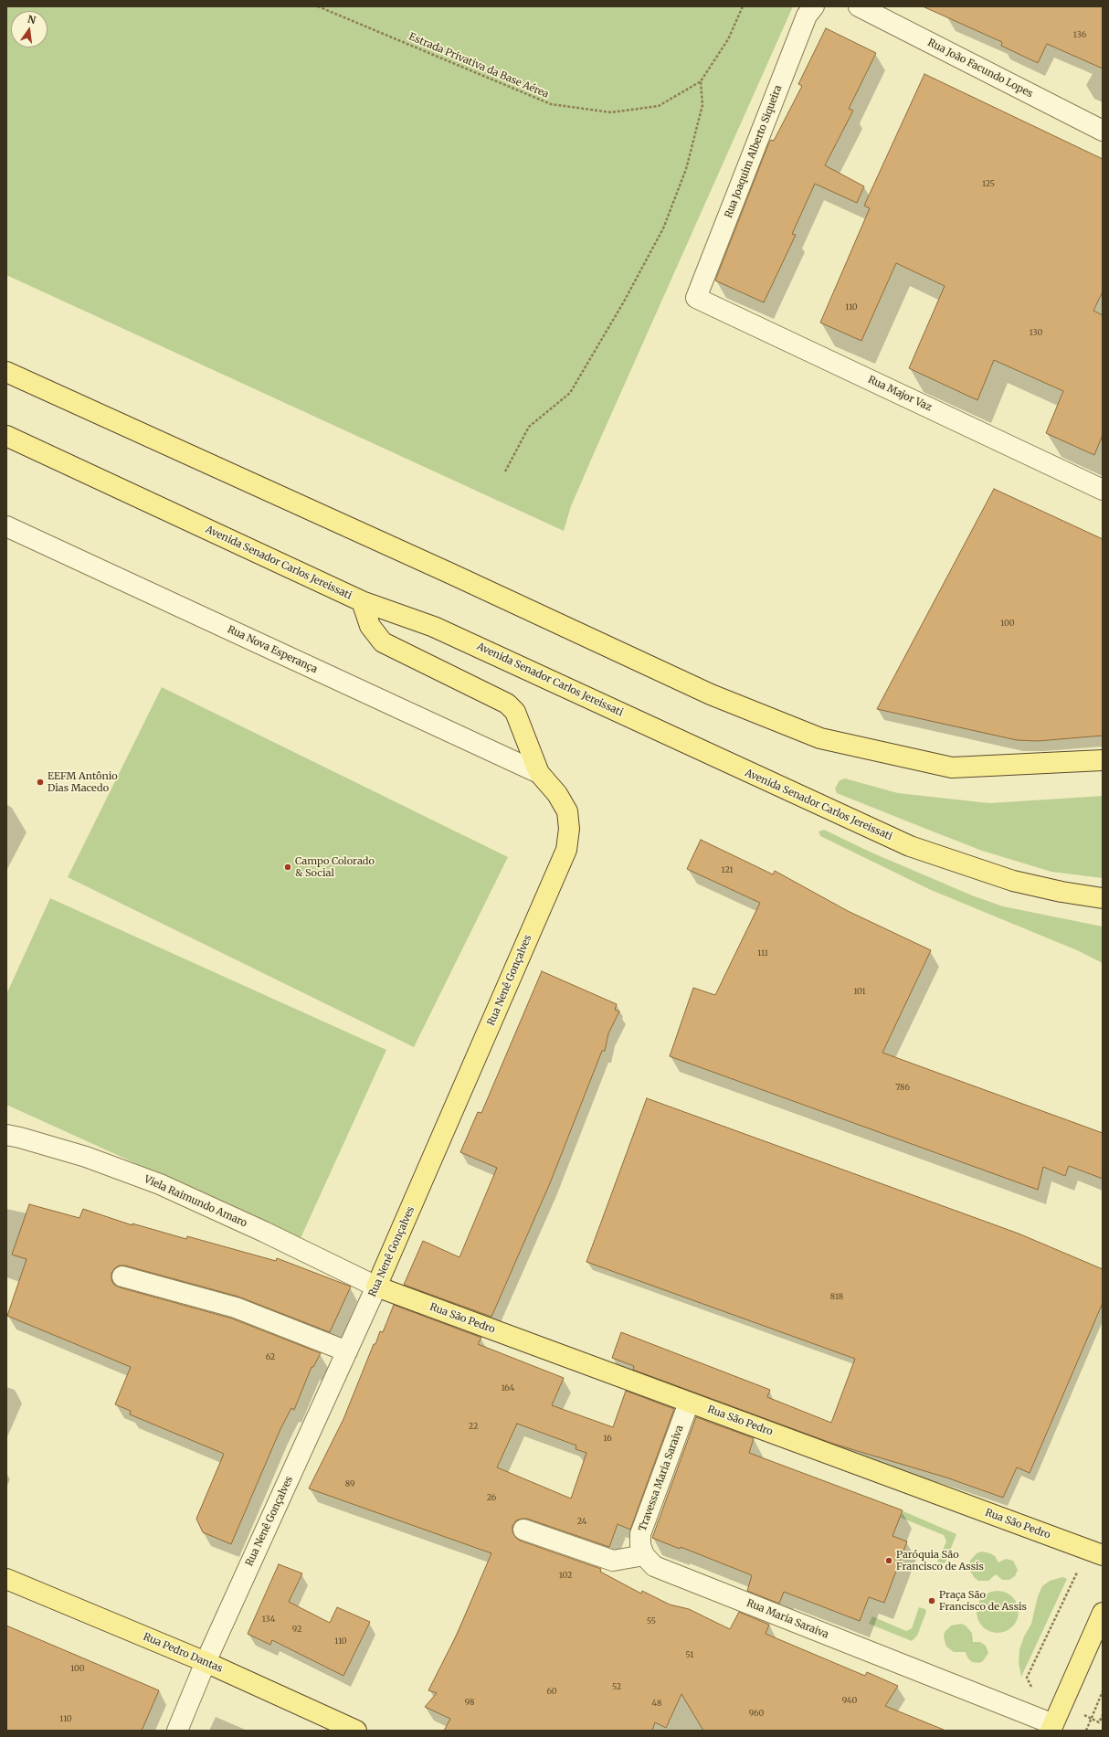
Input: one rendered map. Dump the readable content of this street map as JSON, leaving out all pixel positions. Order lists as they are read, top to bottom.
{
  "streets": {
    "main road": [
      "Avenida Senador Carlos Jereissati",
      "Rua Nenê Gonçalves",
      "Rua São Pedro",
      "Rua Pedro Dantas"
    ],
    "street": [
      "Rua João Facundo Lopes",
      "Rua Joaquim Alberto Siqueira",
      "Rua Major Vaz",
      "Rua Nova Esperança",
      "Viela Raimundo Amaro",
      "Travessa Maria Saraiva",
      "Rua Maria Saraiva"
    ],
    "path": ["Estrada Privativa da Base Aérea"]
  },
  "crossings": [
    ["Rua Joaquim Alberto Siqueira", "Rua Major Vaz"],
    ["Avenida Senador Carlos Jereissati", "Rua Nenê Gonçalves"],
    ["Rua Nova Esperança", "Rua Nenê Gonçalves"],
    ["Rua Nenê Gonçalves", "Viela Raimundo Amaro"],
    ["Rua Nenê Gonçalves", "Rua São Pedro"],
    ["Rua Nenê Gonçalves", "Rua Pedro Dantas"],
    ["Viela Raimundo Amaro", "Rua São Pedro"],
    ["Rua São Pedro", "Travessa Maria Saraiva"],
    ["Travessa Maria Saraiva", "Rua Maria Saraiva"]
  ],
  "places": [
    "EEFM Antônio Dias Macedo",
    "Campo Colorado & Social",
    "Paróquia São Francisco de Assis",
    "Praça São Francisco de Assis"
  ],
  "house_numbers": [
    "136",
    "125",
    "110",
    "130",
    "100",
    "121",
    "111",
    "101",
    "786",
    "818",
    "62",
    "164",
    "22",
    "16",
    "89",
    "26",
    "24",
    "102",
    "134",
    "55",
    "92",
    "110",
    "51",
    "100",
    "52",
    "60",
    "940",
    "98",
    "48",
    "960",
    "110"
  ],
  "north": "top"
}
